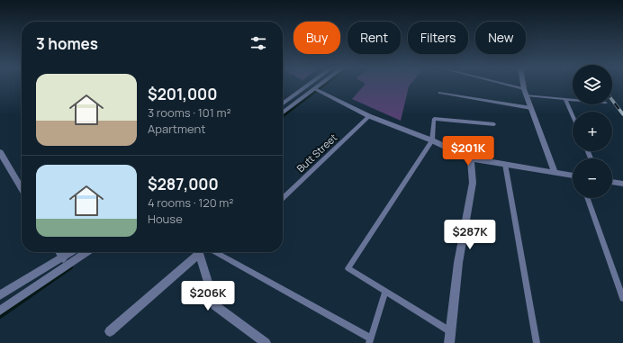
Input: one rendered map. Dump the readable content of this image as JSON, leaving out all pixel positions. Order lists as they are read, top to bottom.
{
  "streets": {
    "lane": ["Butt Street"]
  },
  "page": {
    "chip": [
      "Buy",
      "Rent",
      "Filters",
      "New"
    ],
    "heading": "3 homes",
    "map_buttons": ["+", "−"],
    "list": [
      {
        "name": "$201,000",
        "note": "3 rooms · 101 m² · Apartment"
      },
      {
        "name": "$287,000",
        "note": "4 rooms · 120 m² · House"
      }
    ],
    "price": ["$201K", "$287K", "$206K"]
  }
}
